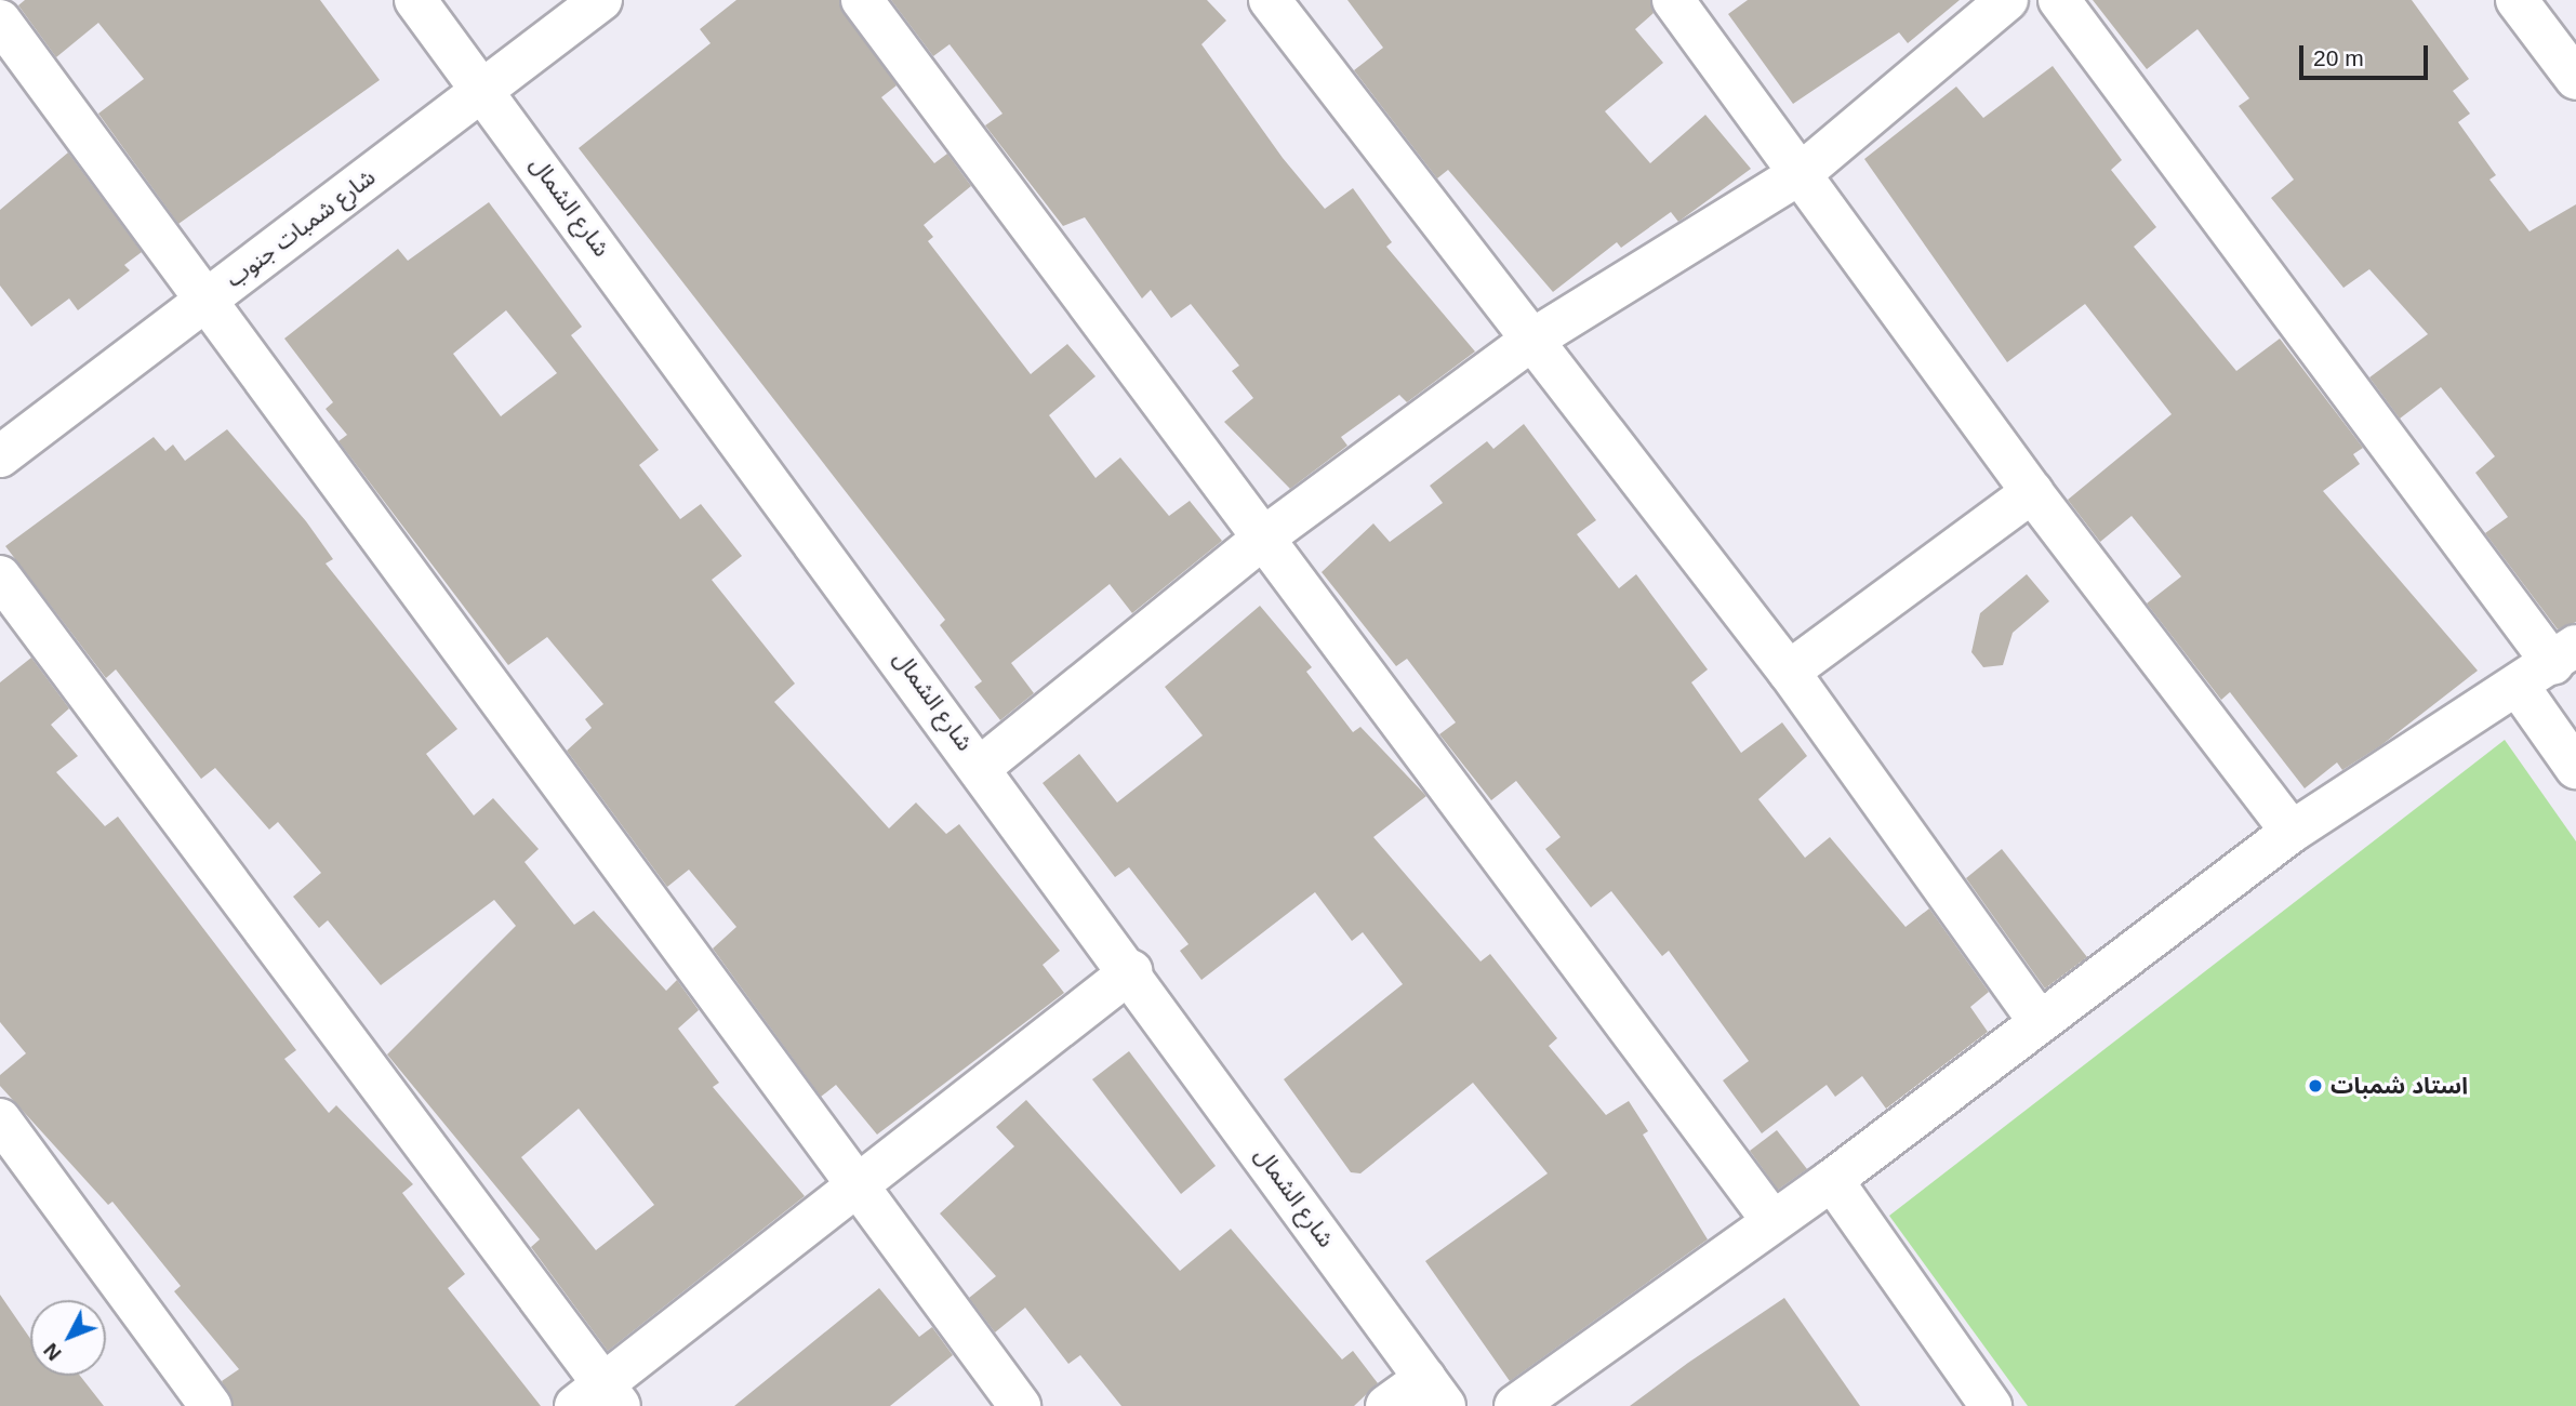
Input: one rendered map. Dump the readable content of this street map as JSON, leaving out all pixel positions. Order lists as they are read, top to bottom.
{
  "streets": {
    "street": ["شارع الشمال", "شارع شمبات جنوب"]
  },
  "crossings": [
    ["شارع الشمال", "شارع شمبات جنوب"]
  ],
  "places": ["استاد شمبات"],
  "scale_bar": "20 m",
  "north": "bottom left"
}
